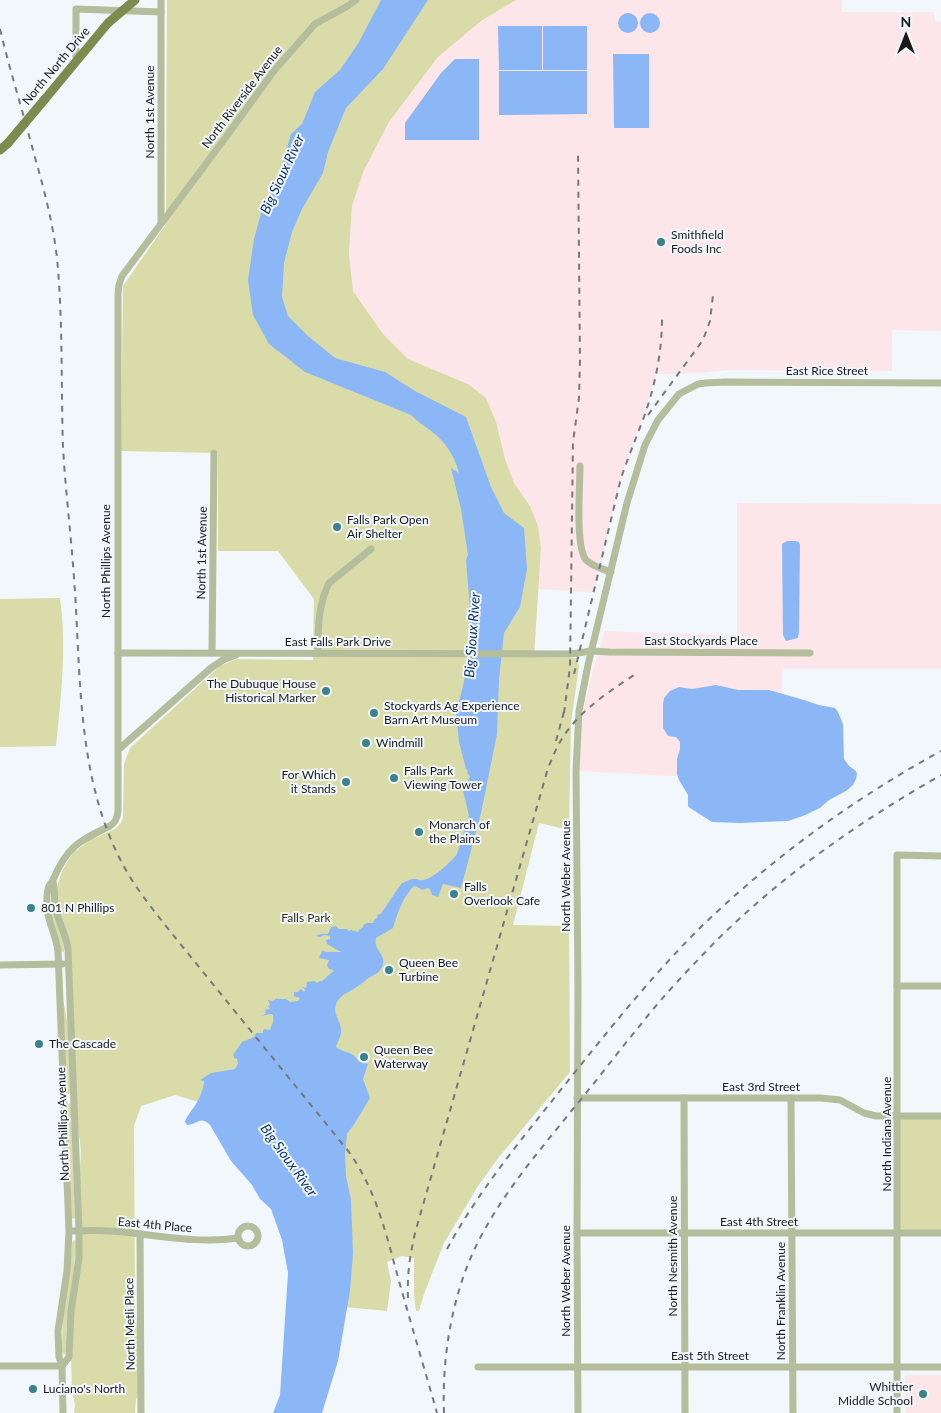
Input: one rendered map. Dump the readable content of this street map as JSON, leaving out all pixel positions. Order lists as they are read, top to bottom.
{
  "streets": {
    "main road": ["North North Drive"],
    "street": [
      "North Riverside Avenue",
      "North 1st Avenue",
      "East Rice Street",
      "North Phillips Avenue",
      "East Stockyards Place",
      "East Falls Park Drive",
      "North Weber Avenue",
      "East 3rd Street",
      "North Indiana Avenue",
      "East 4th Street",
      "East 4th Place",
      "North Nesmith Avenue",
      "North Franklin Avenue",
      "North Metli Place",
      "East 5th Street"
    ]
  },
  "crossings": [
    ["North Riverside Avenue", "North 1st Avenue"],
    ["North Riverside Avenue", "North Phillips Avenue"],
    ["North 1st Avenue", "North Phillips Avenue"],
    ["East Rice Street", "North Weber Avenue"],
    ["North Phillips Avenue", "East Falls Park Drive"],
    ["North Phillips Avenue", "East 4th Place"],
    ["East Stockyards Place", "East Falls Park Drive"],
    ["East Stockyards Place", "North Weber Avenue"],
    ["East Falls Park Drive", "North Weber Avenue"],
    ["North Weber Avenue", "East 3rd Street"],
    ["North Weber Avenue", "East 4th Street"],
    ["North Weber Avenue", "East 5th Street"],
    ["East 3rd Street", "North Indiana Avenue"],
    ["East 3rd Street", "North Nesmith Avenue"],
    ["East 3rd Street", "North Franklin Avenue"],
    ["North Indiana Avenue", "East 4th Street"],
    ["North Indiana Avenue", "East 5th Street"],
    ["East 4th Street", "North Nesmith Avenue"],
    ["East 4th Street", "North Franklin Avenue"],
    ["East 4th Place", "North Metli Place"],
    ["North Nesmith Avenue", "East 5th Street"],
    ["North Franklin Avenue", "East 5th Street"]
  ],
  "water": ["Big Sioux River"],
  "parks": ["Falls Park"],
  "places": [
    "Smithfield Foods Inc",
    "Falls Park Open Air Shelter",
    "The Dubuque House Historical Marker",
    "Stockyards Ag Experience Barn Art Museum",
    "Windmill",
    "Falls Park Viewing Tower",
    "For Which it Stands",
    "Monarch of the Plains",
    "Falls Overlook Cafe",
    "801 N Phillips",
    "Queen Bee Turbine",
    "The Cascade",
    "Queen Bee Waterway",
    "Luciano's North",
    "Whittier Middle School"
  ],
  "north": "top"
}
